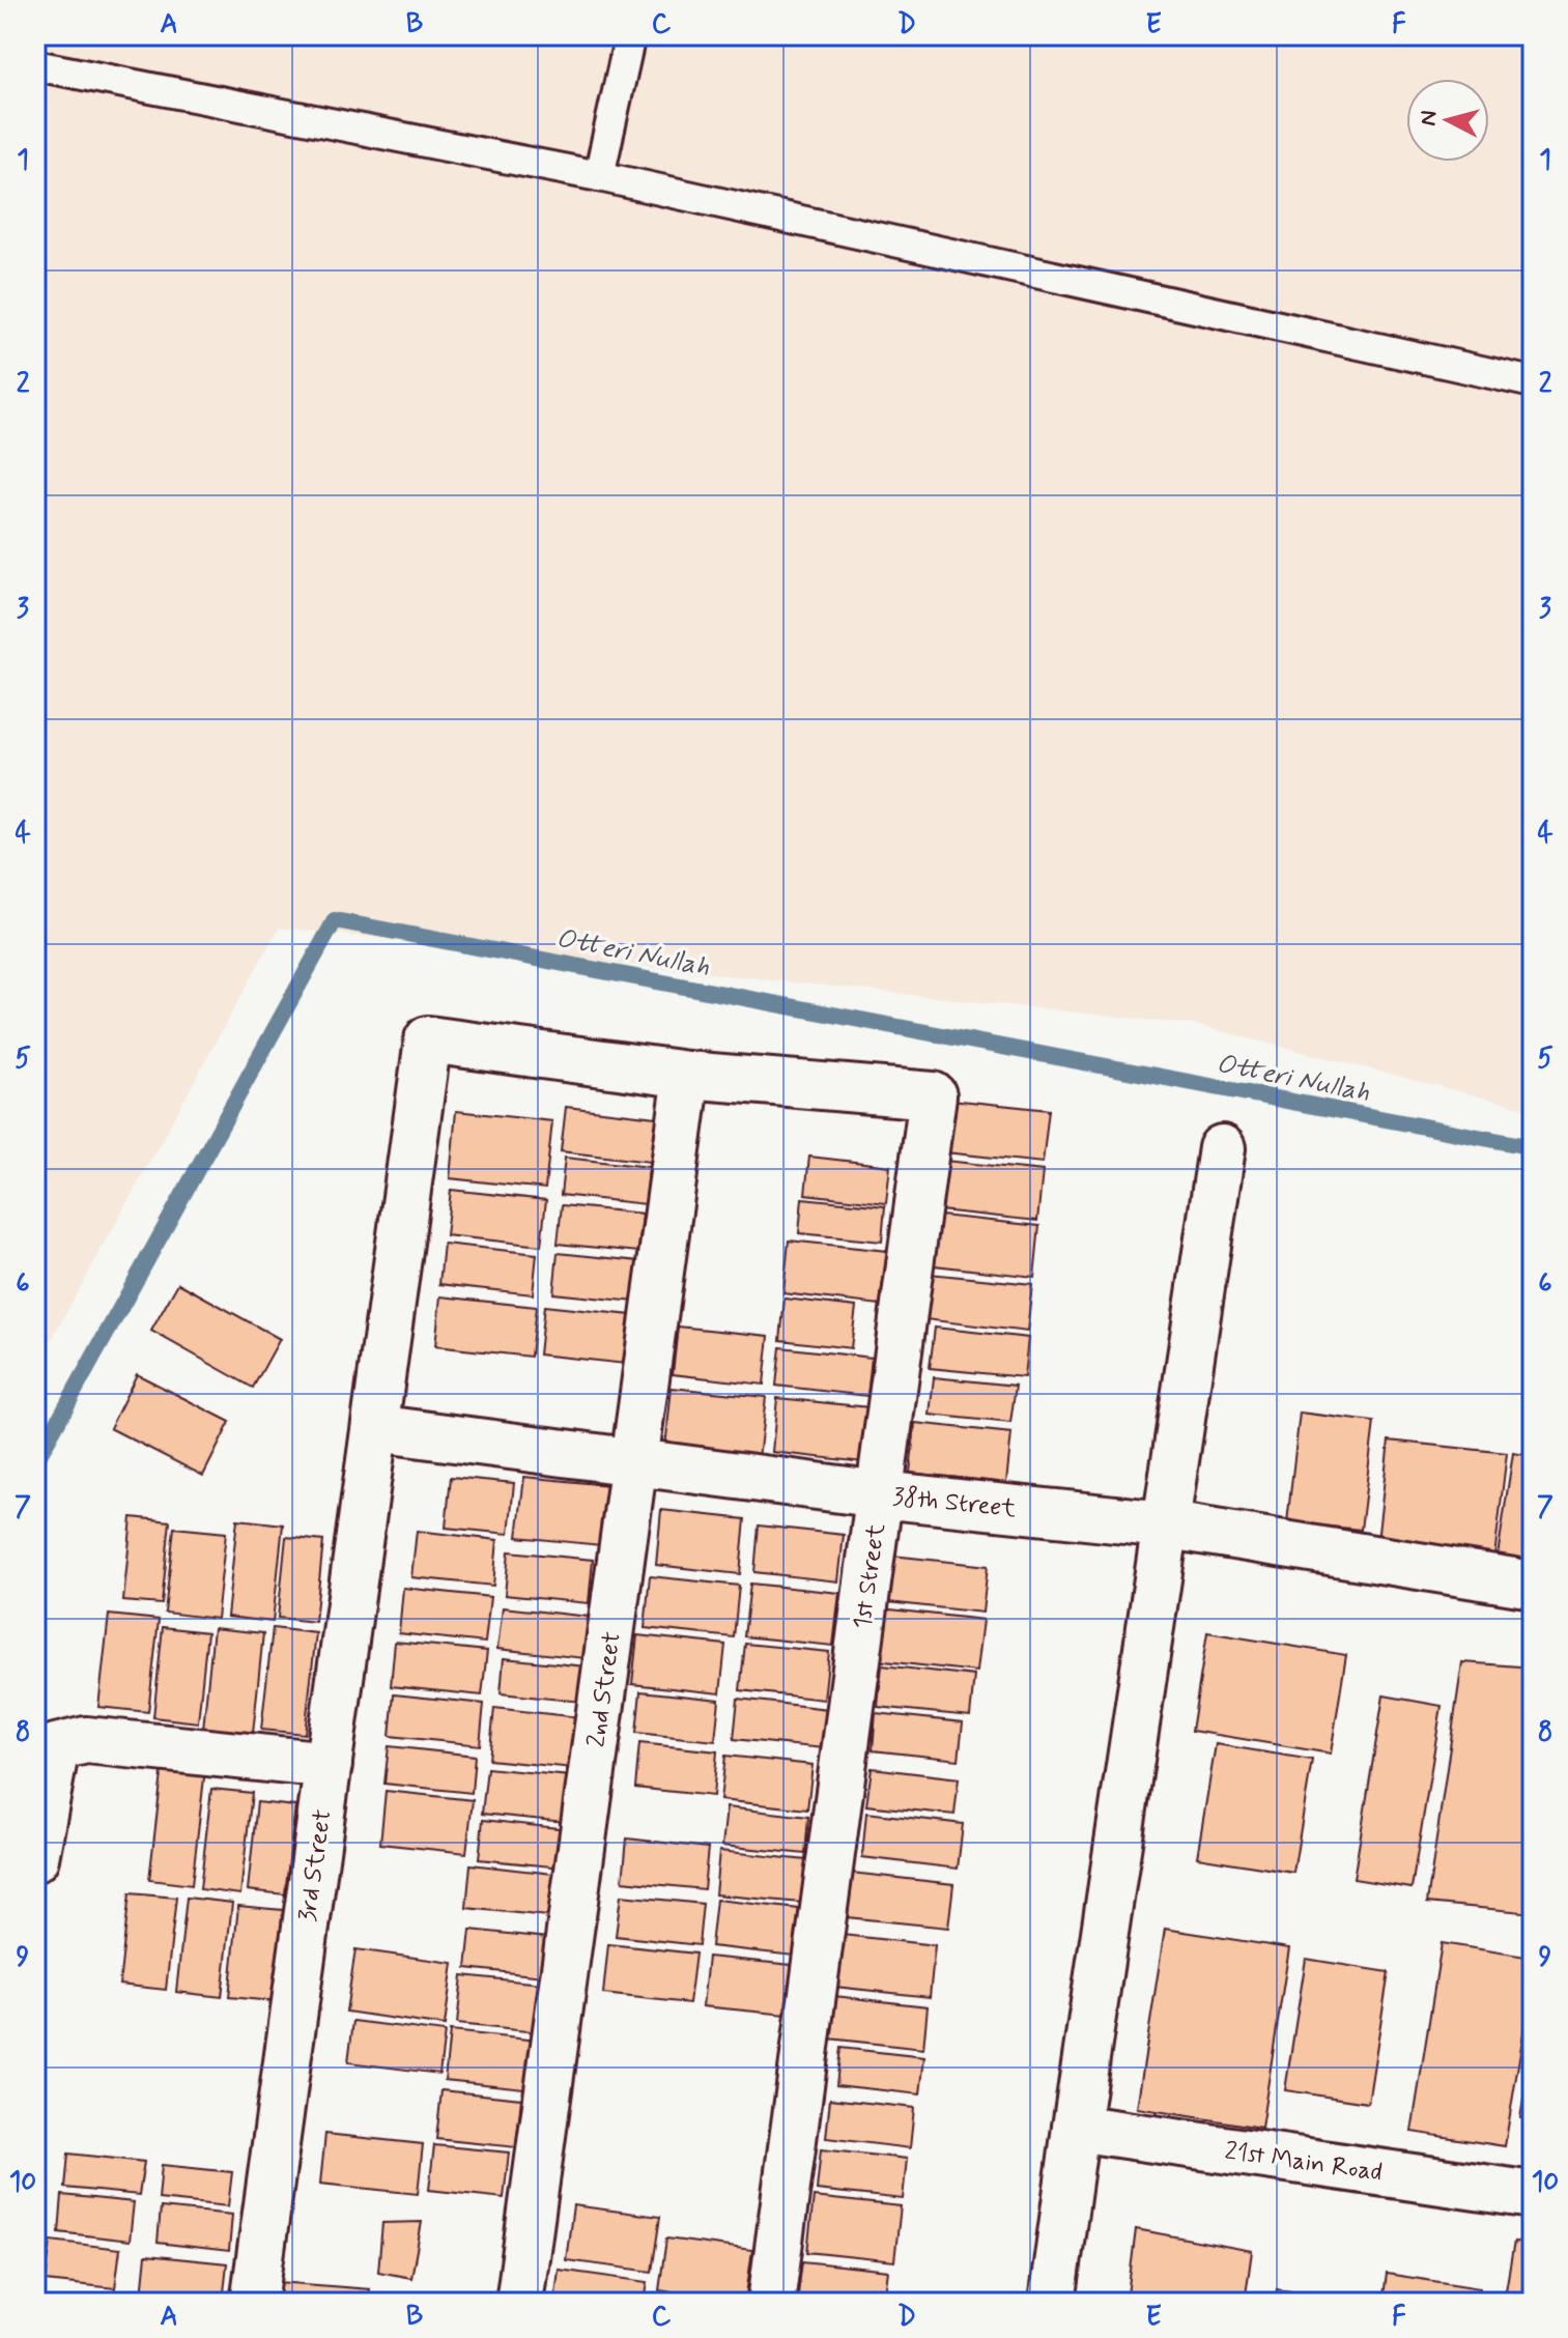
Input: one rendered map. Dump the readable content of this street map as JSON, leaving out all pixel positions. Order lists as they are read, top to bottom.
{
  "streets": {
    "street": [
      "38th Street",
      "1st Street",
      "2nd Street",
      "3rd Street",
      "21st Main Road"
    ]
  },
  "crossings": [
    ["38th Street", "1st Street"],
    ["38th Street", "2nd Street"],
    ["38th Street", "3rd Street"],
    ["1st Street", "2nd Street"],
    ["1st Street", "3rd Street"],
    ["2nd Street", "3rd Street"]
  ],
  "water": ["Otteri Nullah"],
  "north": "left",
  "grid": {
    "columns": [
      "A",
      "B",
      "C",
      "D",
      "E",
      "F"
    ],
    "rows": [
      "1",
      "2",
      "3",
      "4",
      "5",
      "6",
      "7",
      "8",
      "9",
      "10"
    ]
  }
}
